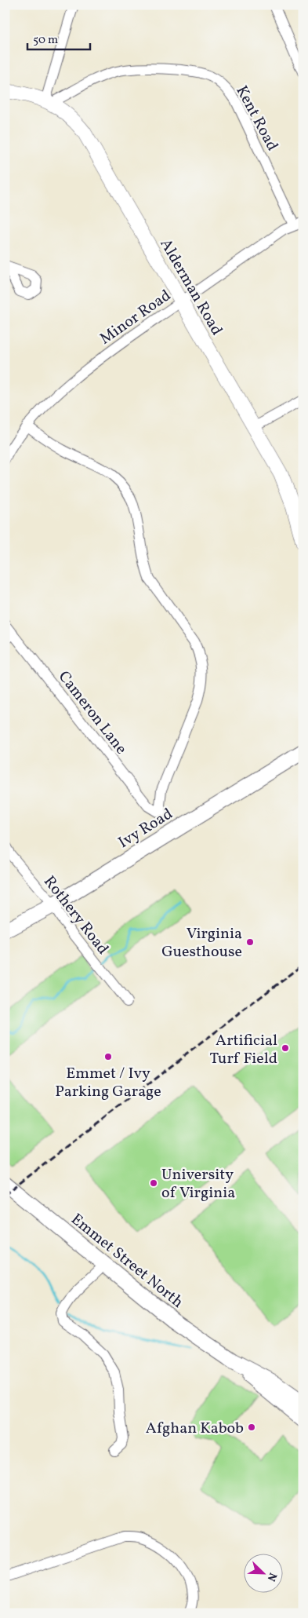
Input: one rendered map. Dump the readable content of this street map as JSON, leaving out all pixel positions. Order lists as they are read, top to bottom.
{
  "streets": {
    "main road": ["Alderman Road", "Ivy Road", "Emmet Street North"],
    "street": [
      "Kent Road",
      "Minor Road",
      "Cameron Lane",
      "Rothery Road"
    ]
  },
  "crossings": [
    ["Kent Road", "Alderman Road"],
    ["Kent Road", "Minor Road"],
    ["Alderman Road", "Minor Road"],
    ["Minor Road", "Cameron Lane"],
    ["Ivy Road", "Rothery Road"]
  ],
  "places": [
    "Virginia Guesthouse",
    "Artificial Turf Field",
    "Emmet / Ivy Parking Garage",
    "University of Virginia",
    "Afghan Kabob"
  ],
  "scale_bar": "50 m",
  "north": "bottom right"
}
